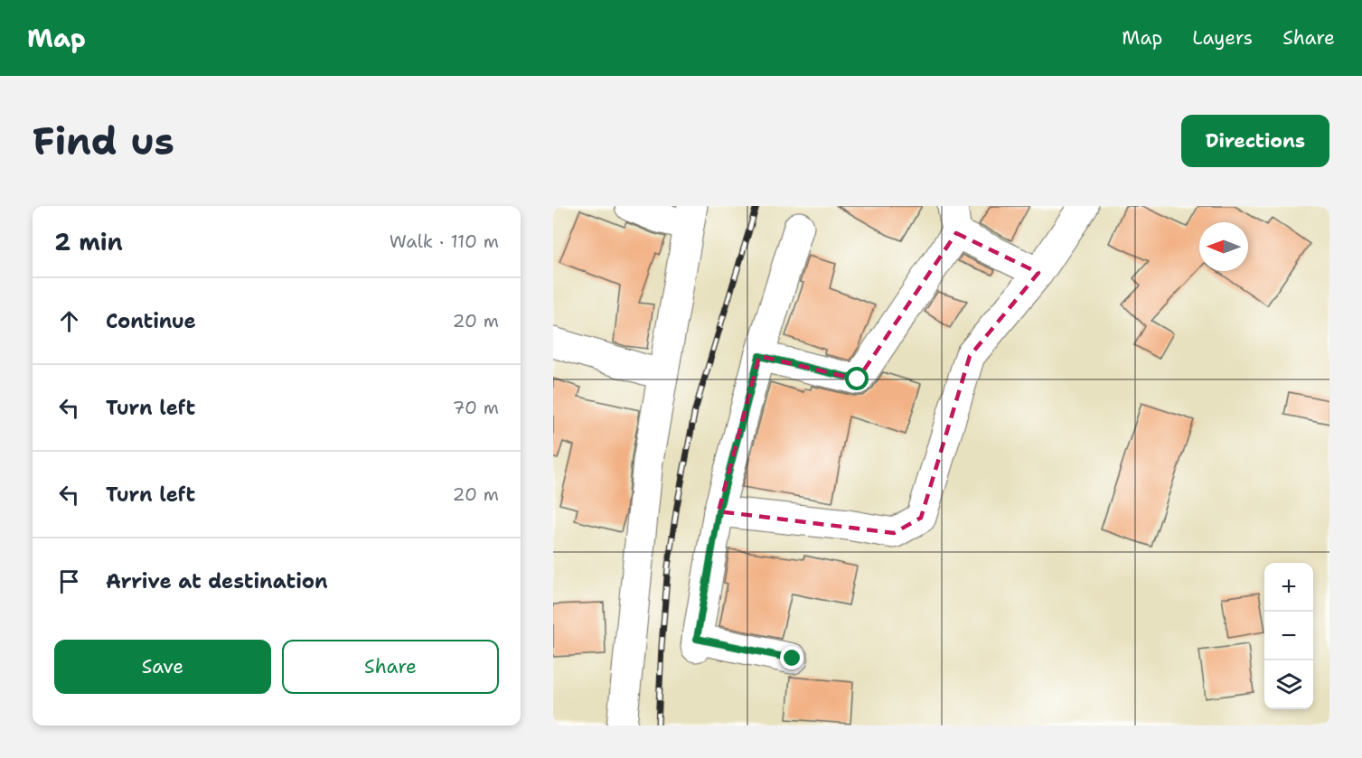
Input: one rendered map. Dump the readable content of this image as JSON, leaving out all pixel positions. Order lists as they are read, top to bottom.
{
  "north": "left",
  "page": {
    "header": "Map",
    "nav": ["Map", "Layers", "Share"],
    "buttons": [
      "Directions",
      ["Save", "Share"]
    ],
    "title": "Find us",
    "heading": ["2 min", "Walk · 110 m"],
    "list": [
      ["Continue", "20 m"],
      ["Turn left", "70 m"],
      ["Turn left", "20 m"],
      "Arrive at destination"
    ],
    "map_buttons": ["+", "−"]
  }
}
